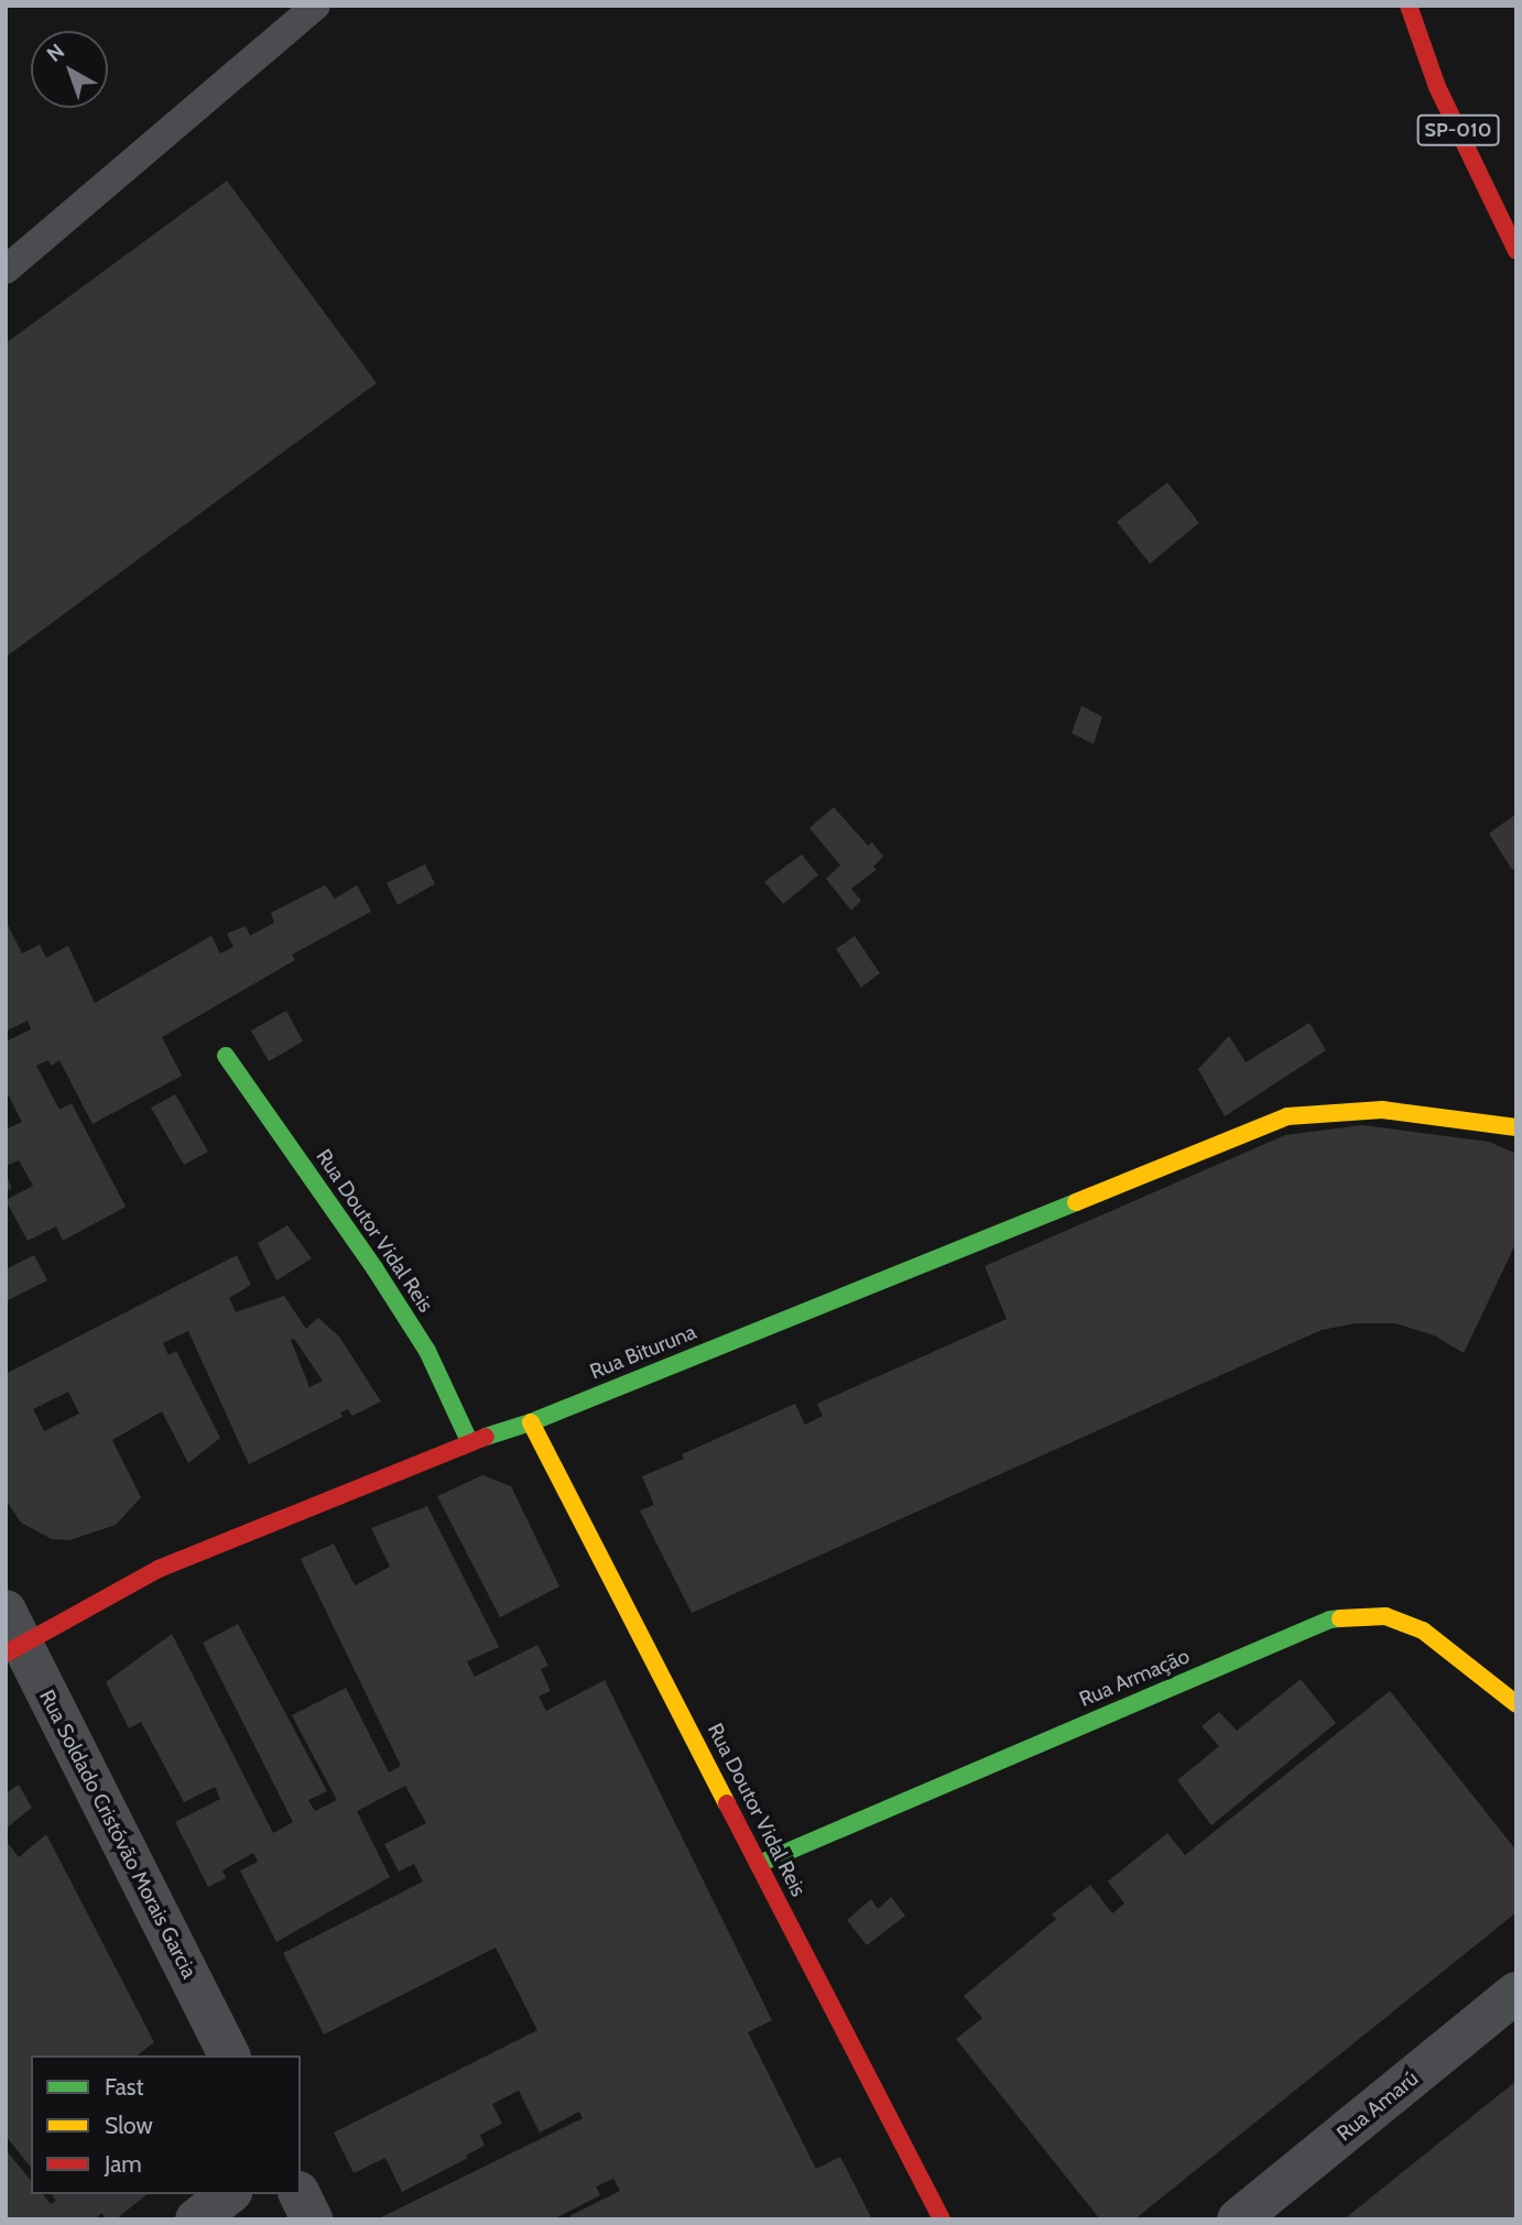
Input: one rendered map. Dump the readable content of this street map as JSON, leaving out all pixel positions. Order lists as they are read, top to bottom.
{
  "streets": {
    "main road": [
      "SP-010",
      "Rua Doutor Vidal Reis",
      "Rua Bituruna",
      "Rua Armação"
    ],
    "street": ["Rua Soldado Cristóvão Morais Garcia", "Rua Amarú"]
  },
  "crossings": [
    ["Rua Doutor Vidal Reis", "Rua Bituruna"],
    ["Rua Doutor Vidal Reis", "Rua Armação"],
    ["Rua Bituruna", "Rua Soldado Cristóvão Morais Garcia"]
  ],
  "legend": ["Fast", "Slow", "Jam"],
  "north": "top left"
}
